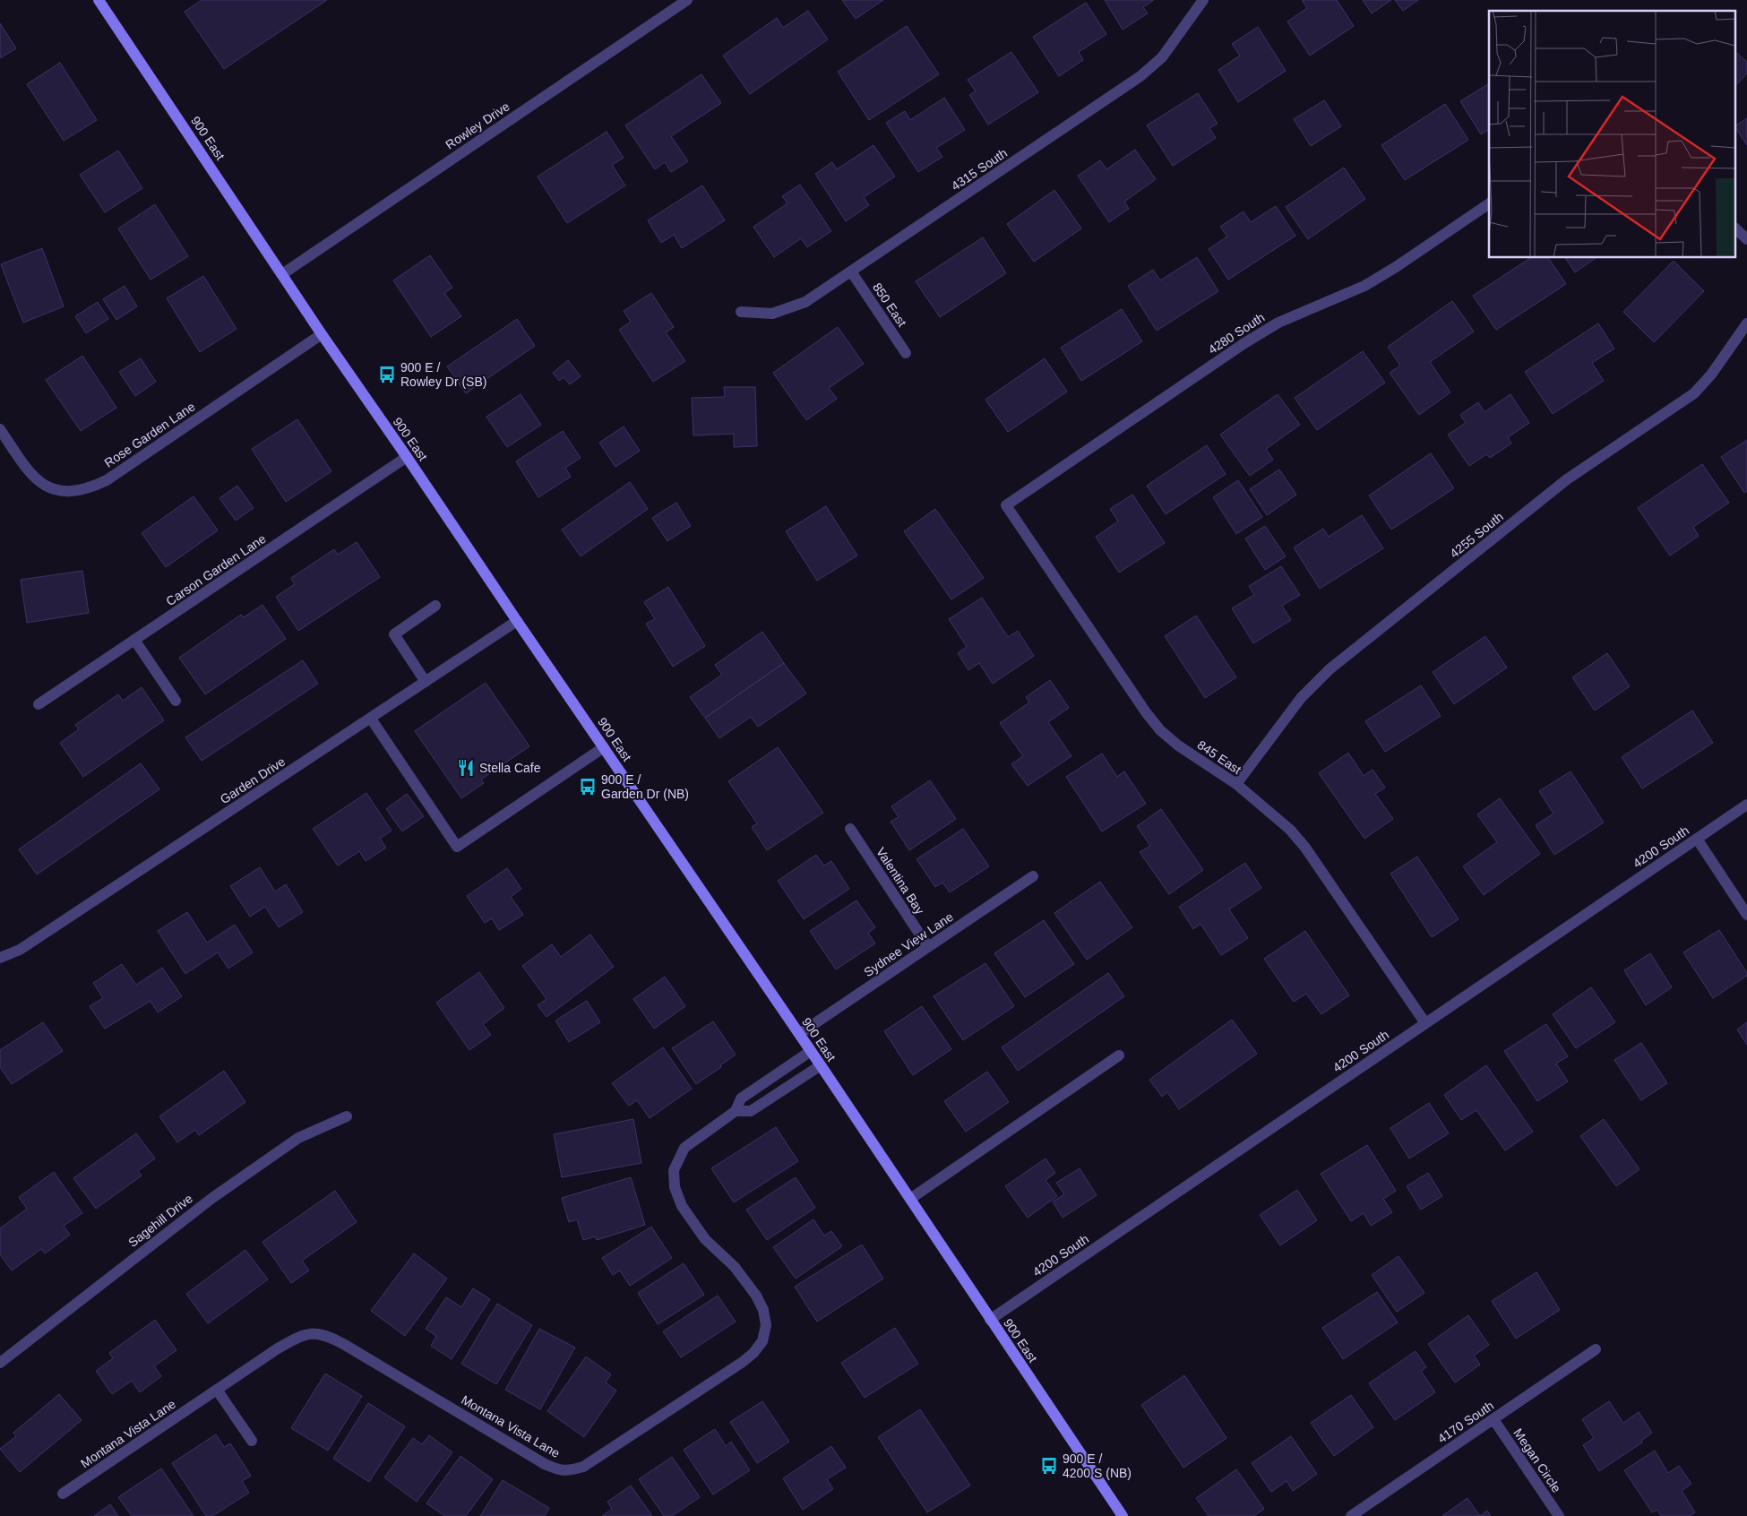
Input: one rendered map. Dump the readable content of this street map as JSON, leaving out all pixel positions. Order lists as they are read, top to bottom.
{
  "streets": {
    "main road": ["900 East"],
    "street": [
      "Rowley Drive",
      "4315 South",
      "850 East",
      "4280 South",
      "Rose Garden Lane",
      "4255 South",
      "Carson Garden Lane",
      "845 East",
      "Garden Drive",
      "4200 South",
      "Valentina Bay",
      "Sydnee View Lane",
      "Sagehill Drive",
      "4170 South",
      "Montana Vista Lane",
      "Megan Circle"
    ]
  },
  "crossings": [
    ["Rowley Drive", "900 East"],
    ["900 East", "Rose Garden Lane"],
    ["900 East", "Carson Garden Lane"],
    ["900 East", "Garden Drive"],
    ["900 East", "4200 South"],
    ["900 East", "Sydnee View Lane"],
    ["900 East", "Montana Vista Lane"],
    ["4315 South", "850 East"],
    ["4280 South", "845 East"],
    ["4255 South", "845 East"],
    ["845 East", "4200 South"],
    ["Valentina Bay", "Sydnee View Lane"],
    ["4170 South", "Megan Circle"]
  ],
  "places": {
    "bus stop": ["900 E / Rowley Dr (SB)", "900 E / Garden Dr (NB)", "900 E / 4200 S (NB)"],
    "restaurant": ["Stella Cafe"]
  }
}
